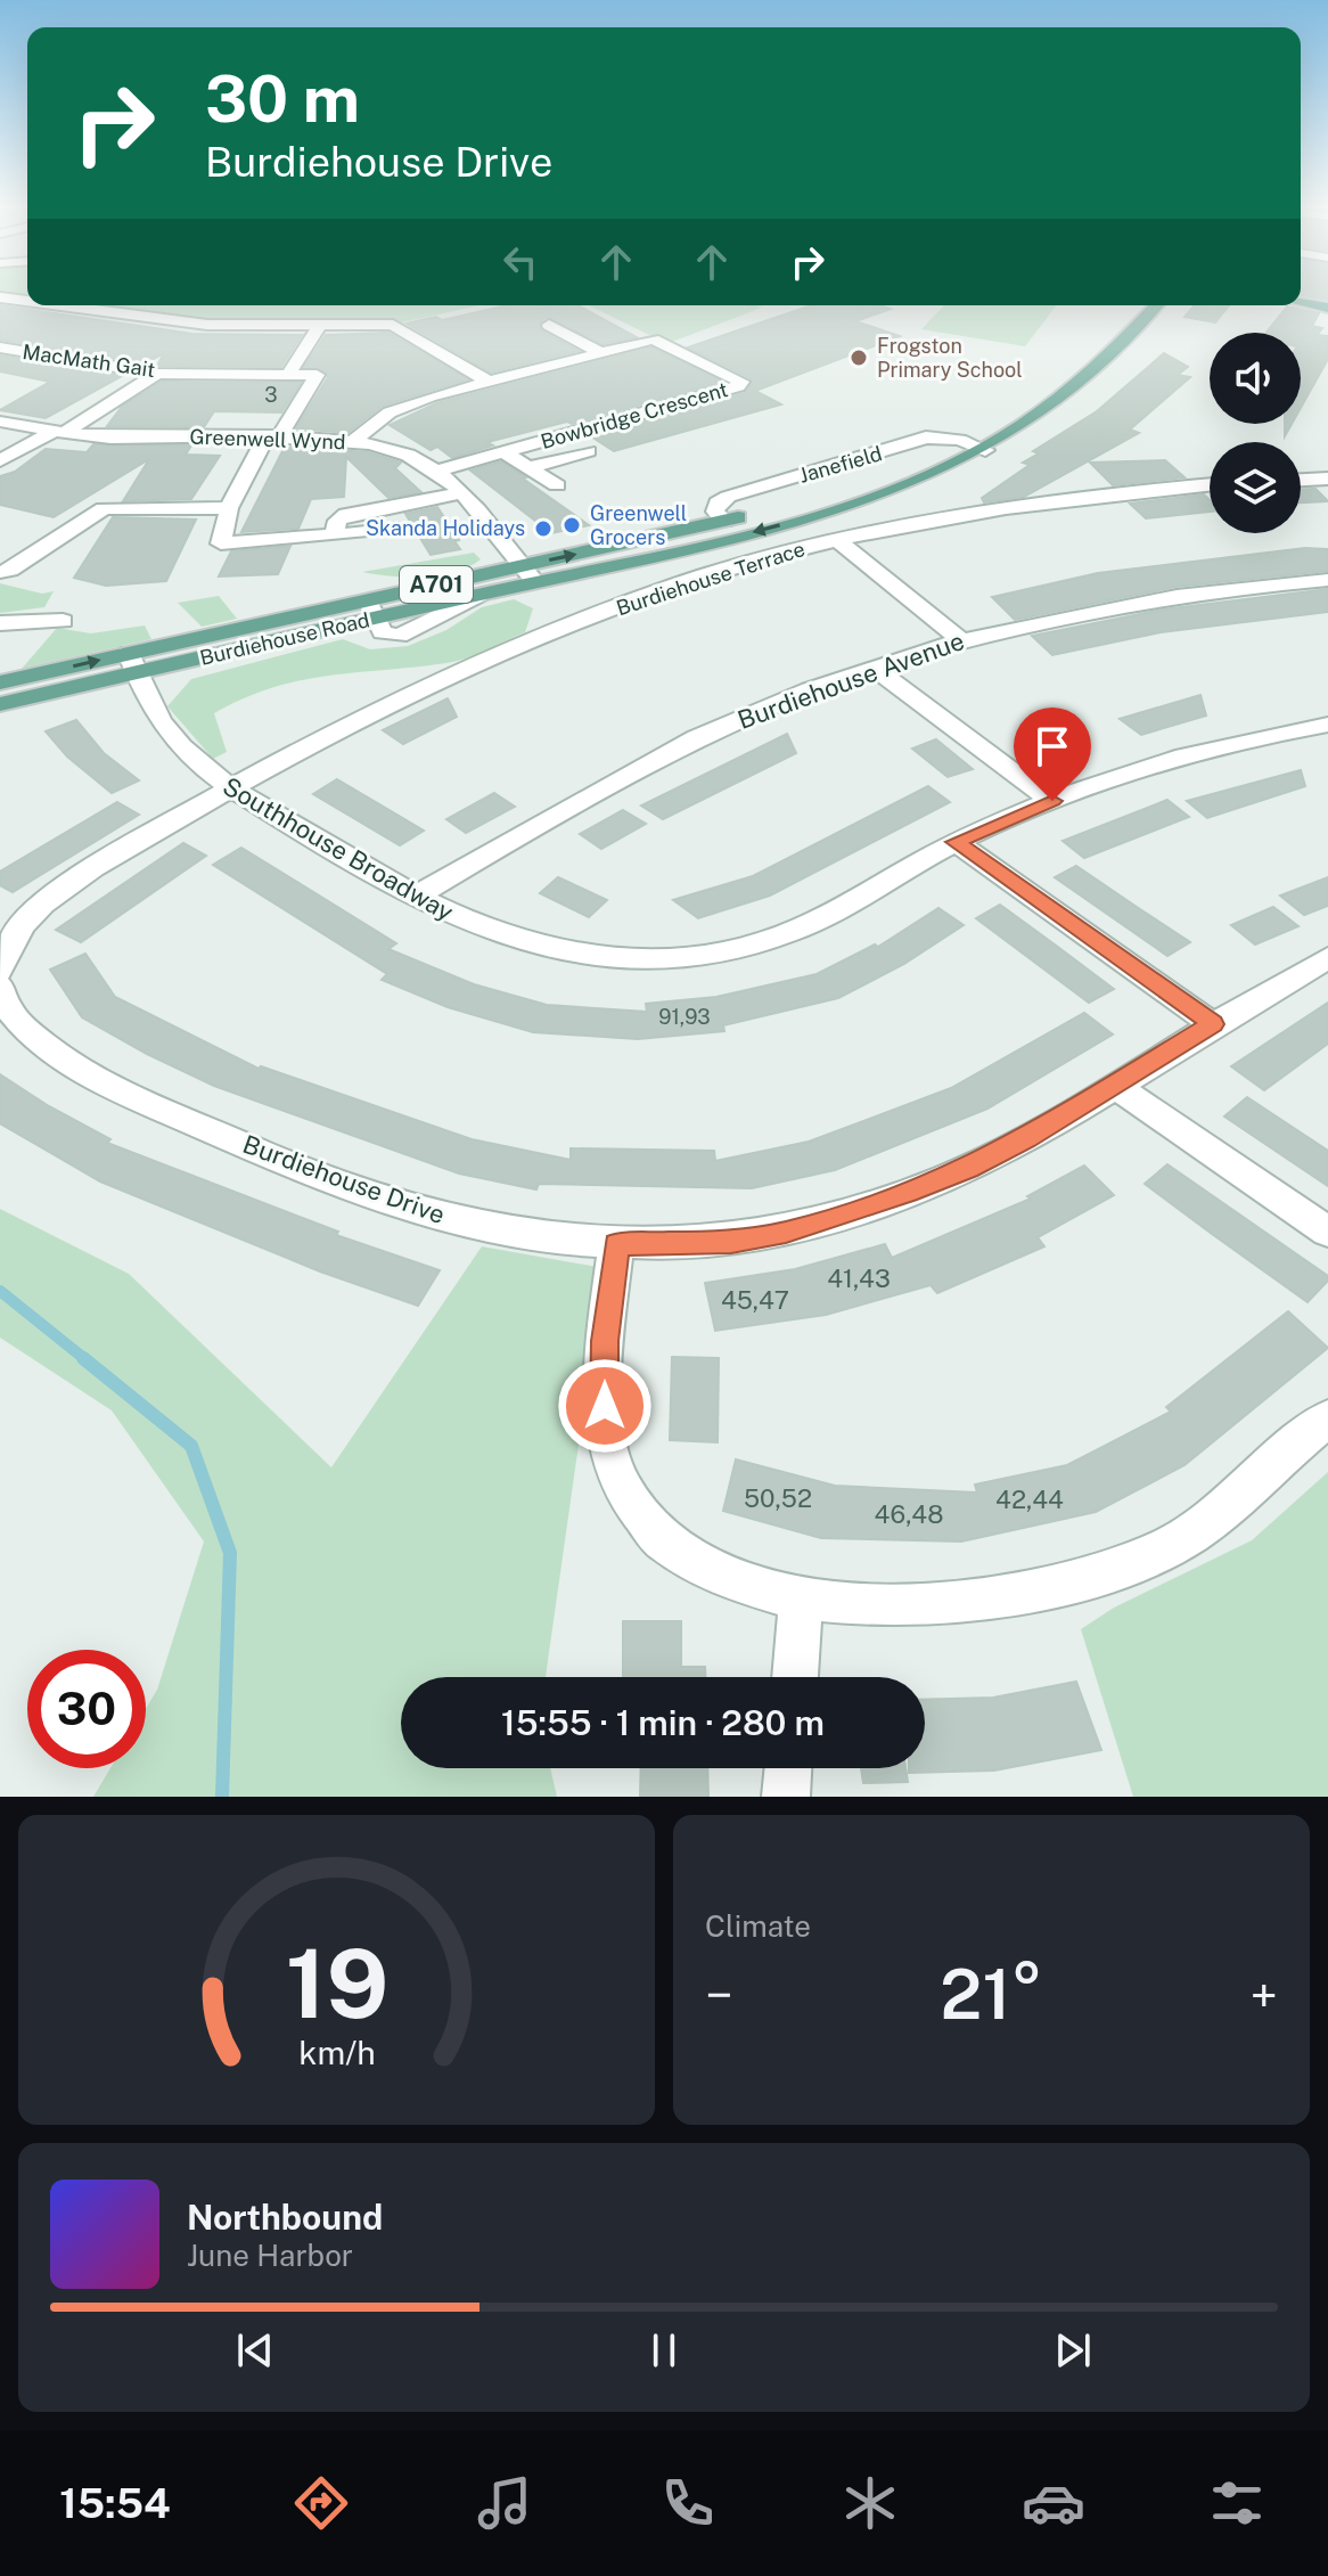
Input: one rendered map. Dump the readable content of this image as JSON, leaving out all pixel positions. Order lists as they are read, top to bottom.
{
  "streets": {
    "main road": ["A701", "Burdiehouse Road"],
    "street": [
      "MacMath Gait",
      "Bowbridge Crescent",
      "Greenwell Wynd",
      "Burdiehouse Terrace",
      "Burdiehouse Avenue",
      "Southhouse Broadway",
      "Burdiehouse Drive"
    ]
  },
  "crossings": [
    ["Bowbridge Crescent", "Greenwell Wynd"],
    ["Greenwell Wynd", "Burdiehouse Road"],
    ["Burdiehouse Terrace", "Southhouse Broadway"],
    ["Burdiehouse Road", "Southhouse Broadway"],
    ["Burdiehouse Avenue", "Southhouse Broadway"]
  ],
  "places": ["Frogston Primary School", "Greenwell Grocers", "Skanda Holidays"],
  "house_numbers": [
    "3",
    "91,93",
    "41,43",
    "45,47",
    "50,52",
    "42,44",
    "46,48"
  ],
  "page": {
    "turn": ["30 m", "Burdiehouse Drive"],
    "limit": "30",
    "trip": "15:55 · 1 min · 280 m",
    "tile": "Climate",
    "heat": ["−", "21°", "+"],
    "song": ["Northbound", "June Harbor"],
    "tabs": "15:54",
    "gauge": ["19", "km/h"]
  }
}
